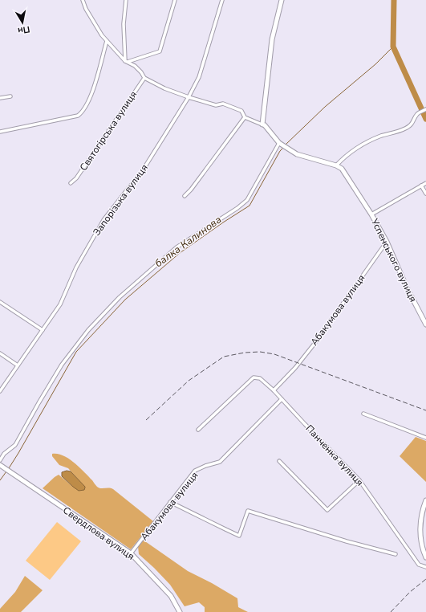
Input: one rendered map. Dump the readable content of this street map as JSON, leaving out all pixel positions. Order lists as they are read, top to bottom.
{
  "streets": {
    "street": [
      "Святогірська вулиця",
      "Запорізька вулиця",
      "Успенського вулиця",
      "Абакумова вулиця",
      "Панченка вулиця",
      "Свердлова вулиця"
    ]
  },
  "crossings": [
    ["Успенського вулиця", "Абакумова вулиця"],
    ["Абакумова вулиця", "Панченка вулиця"],
    ["Абакумова вулиця", "Свердлова вулиця"]
  ],
  "water": ["балка Калинова"],
  "north": "bottom"
}
